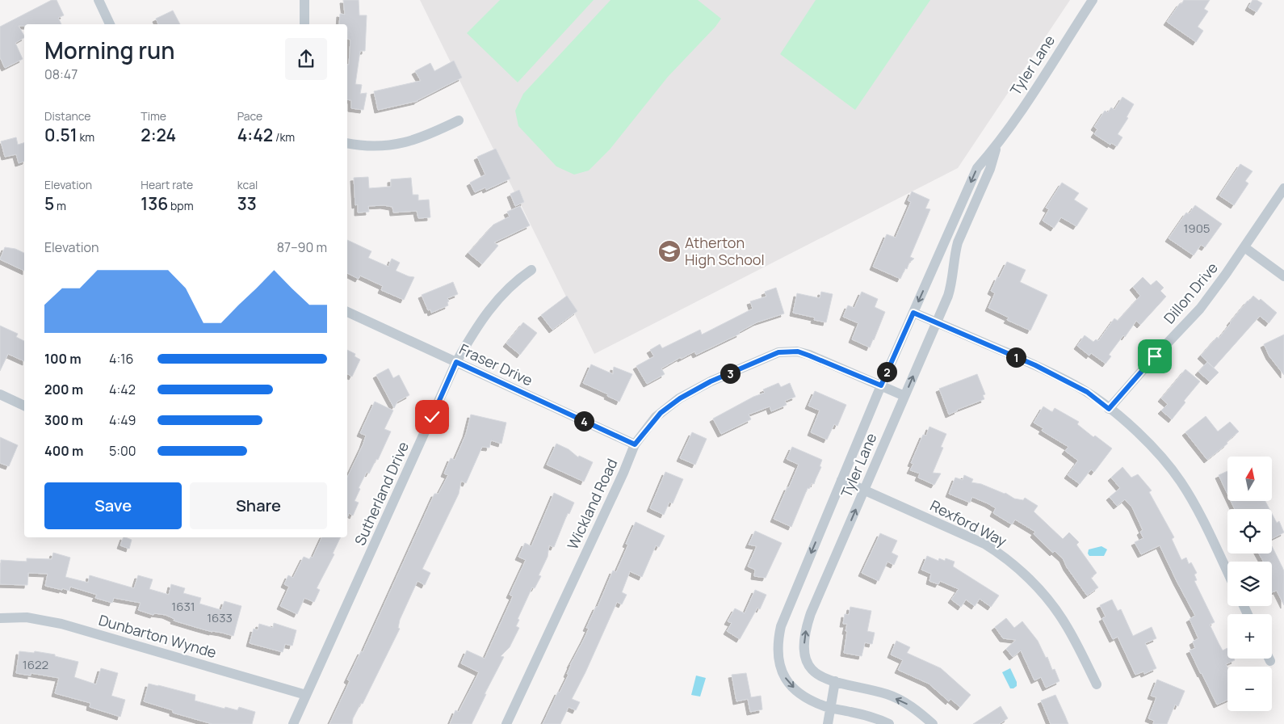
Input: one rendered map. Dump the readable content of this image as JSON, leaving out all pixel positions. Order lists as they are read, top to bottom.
{
  "streets": {
    "street": [
      "Tyler Lane",
      "Dillon Drive",
      "Fraser Drive",
      "Sutherland Drive",
      "Wickland Road",
      "Rexford Way",
      "Dunbarton Wynde"
    ]
  },
  "crossings": [
    ["Tyler Lane", "Wickland Road"],
    ["Tyler Lane", "Rexford Way"],
    ["Fraser Drive", "Sutherland Drive"],
    ["Fraser Drive", "Wickland Road"],
    ["Sutherland Drive", "Dunbarton Wynde"]
  ],
  "places": {
    "school or university": ["Atherton High School"]
  },
  "house_numbers": [
    "1905",
    "1631",
    "1633",
    "1622"
  ],
  "north": "top",
  "page": {
    "heading": ["Morning run", "08:47"],
    "stats": [
      ["Distance", "0.51 km"],
      ["Time", "2:24"],
      ["Pace", "4:42 /km"],
      ["Elevation", "5 m"],
      ["Heart rate", "136 bpm"],
      ["kcal", "33"]
    ],
    "chart": ["Elevation", "87–90 m"],
    "list": [
      {
        "name": "100 m",
        "note": "4:16"
      },
      {
        "name": "200 m",
        "note": "4:42"
      },
      {
        "name": "300 m",
        "note": "4:49"
      },
      {
        "name": "400 m",
        "note": "5:00"
      }
    ],
    "pins": [
      "1",
      "2",
      "3",
      "4"
    ],
    "map_buttons": ["+", "−"],
    "buttons": ["Save", "Share"]
  }
}
